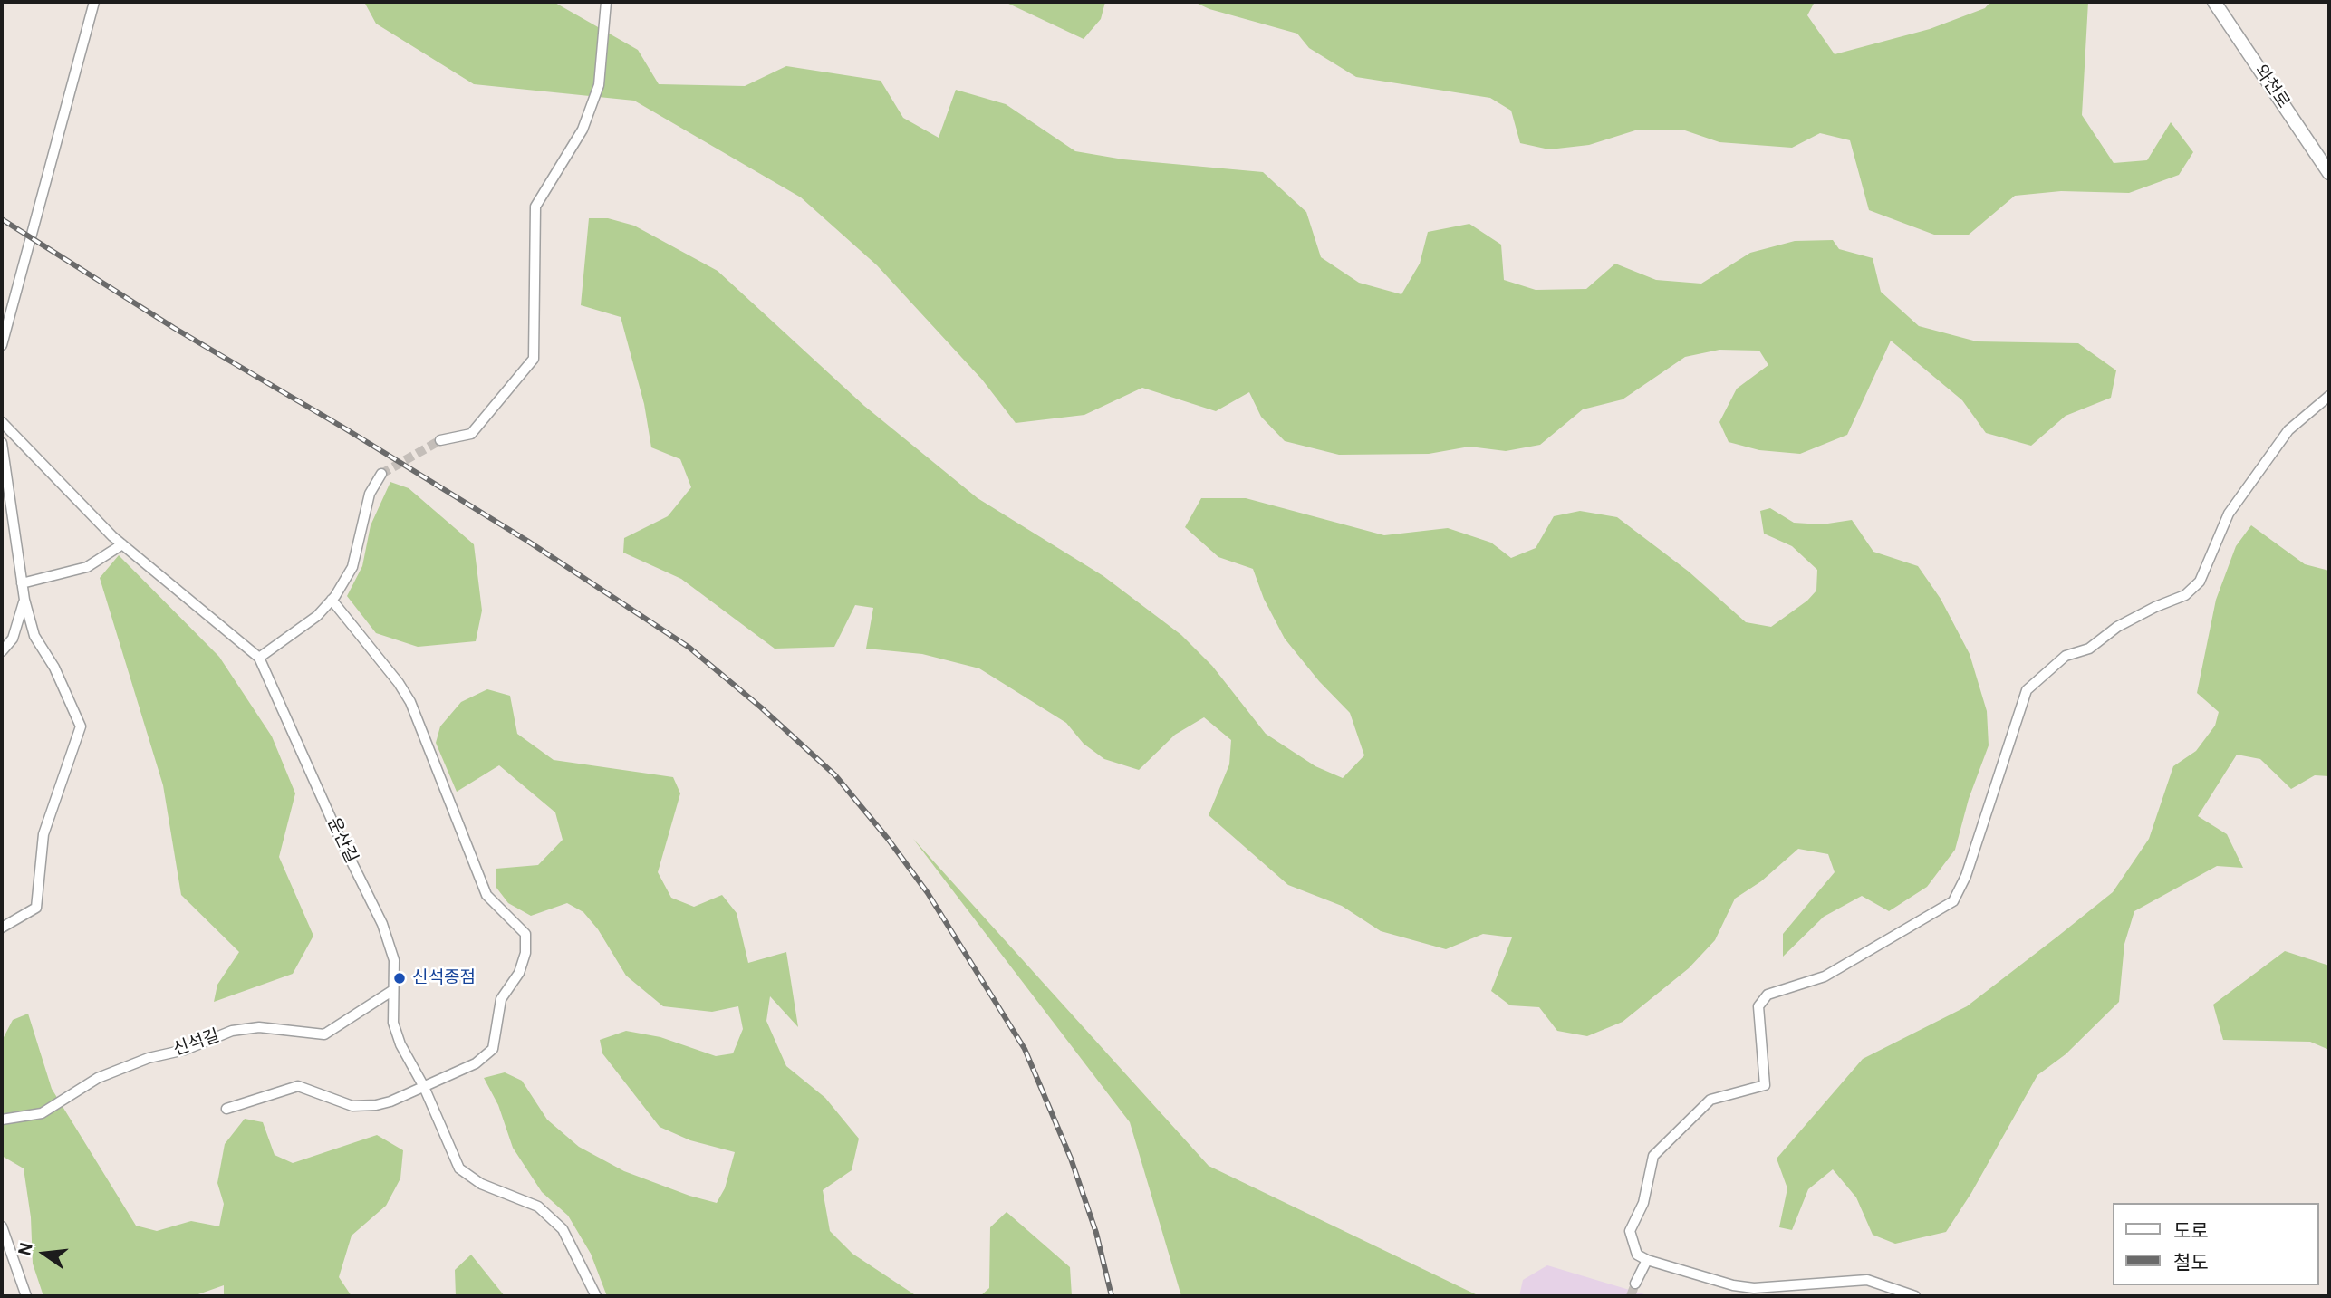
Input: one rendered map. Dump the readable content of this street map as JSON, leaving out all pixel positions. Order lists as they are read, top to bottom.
{
  "streets": {
    "street": ["와천로", "운산길", "신석길"]
  },
  "crossings": [
    ["운산길", "신석길"]
  ],
  "places": ["신석종점"],
  "legend": ["도로", "철도"],
  "north": "left"
}
